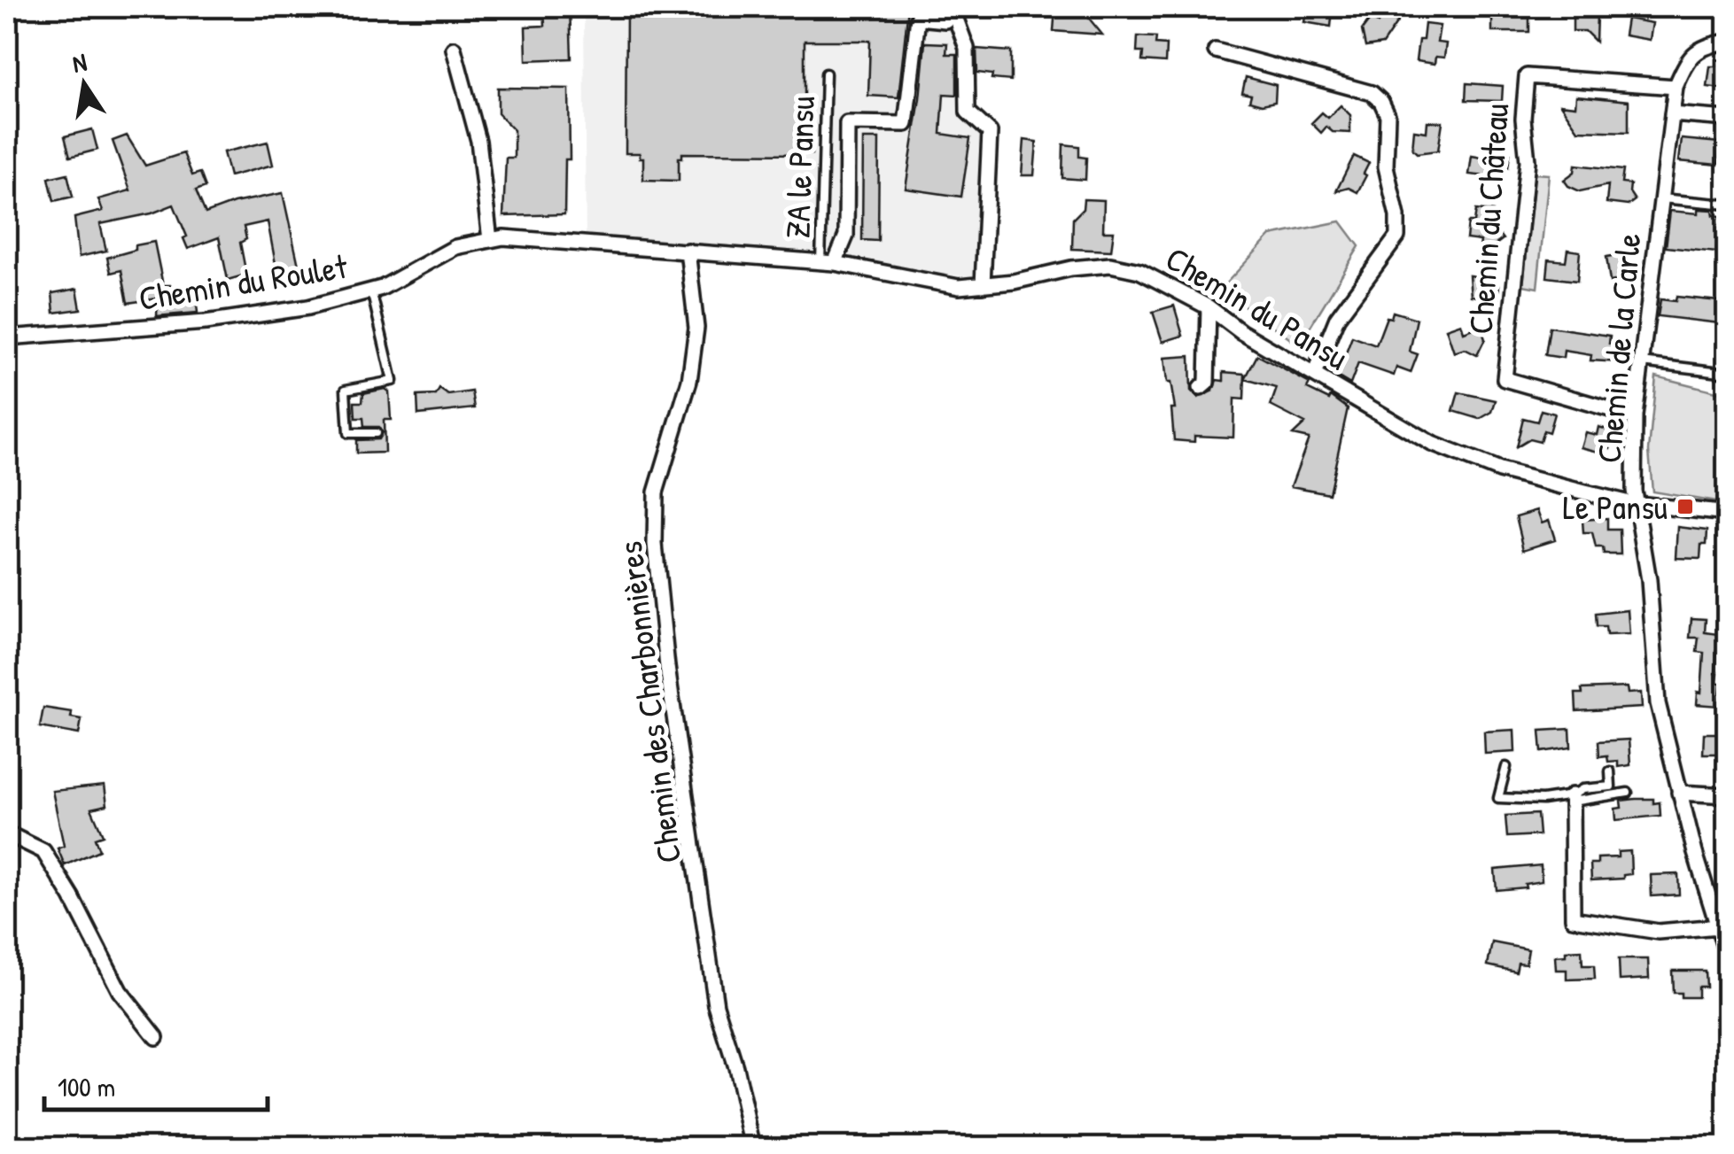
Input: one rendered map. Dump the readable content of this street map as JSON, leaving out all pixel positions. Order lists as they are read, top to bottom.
{
  "streets": {
    "street": [
      "Chemin du Château",
      "Chemin du Roulet",
      "Chemin du Pansu",
      "Chemin de la Carle",
      "Chemin des Charbonnières"
    ],
    "lane": ["ZA le Pansu"]
  },
  "crossings": [
    ["ZA le Pansu", "Chemin du Pansu"],
    ["Chemin du Château", "Chemin de la Carle"],
    ["Chemin du Roulet", "Chemin du Pansu"],
    ["Chemin du Roulet", "Chemin des Charbonnières"],
    ["Chemin du Pansu", "Chemin de la Carle"],
    ["Chemin du Pansu", "Chemin des Charbonnières"]
  ],
  "places": {
    "transit": ["Le Pansu"]
  },
  "scale_bar": "100 m",
  "north": "top"
}
